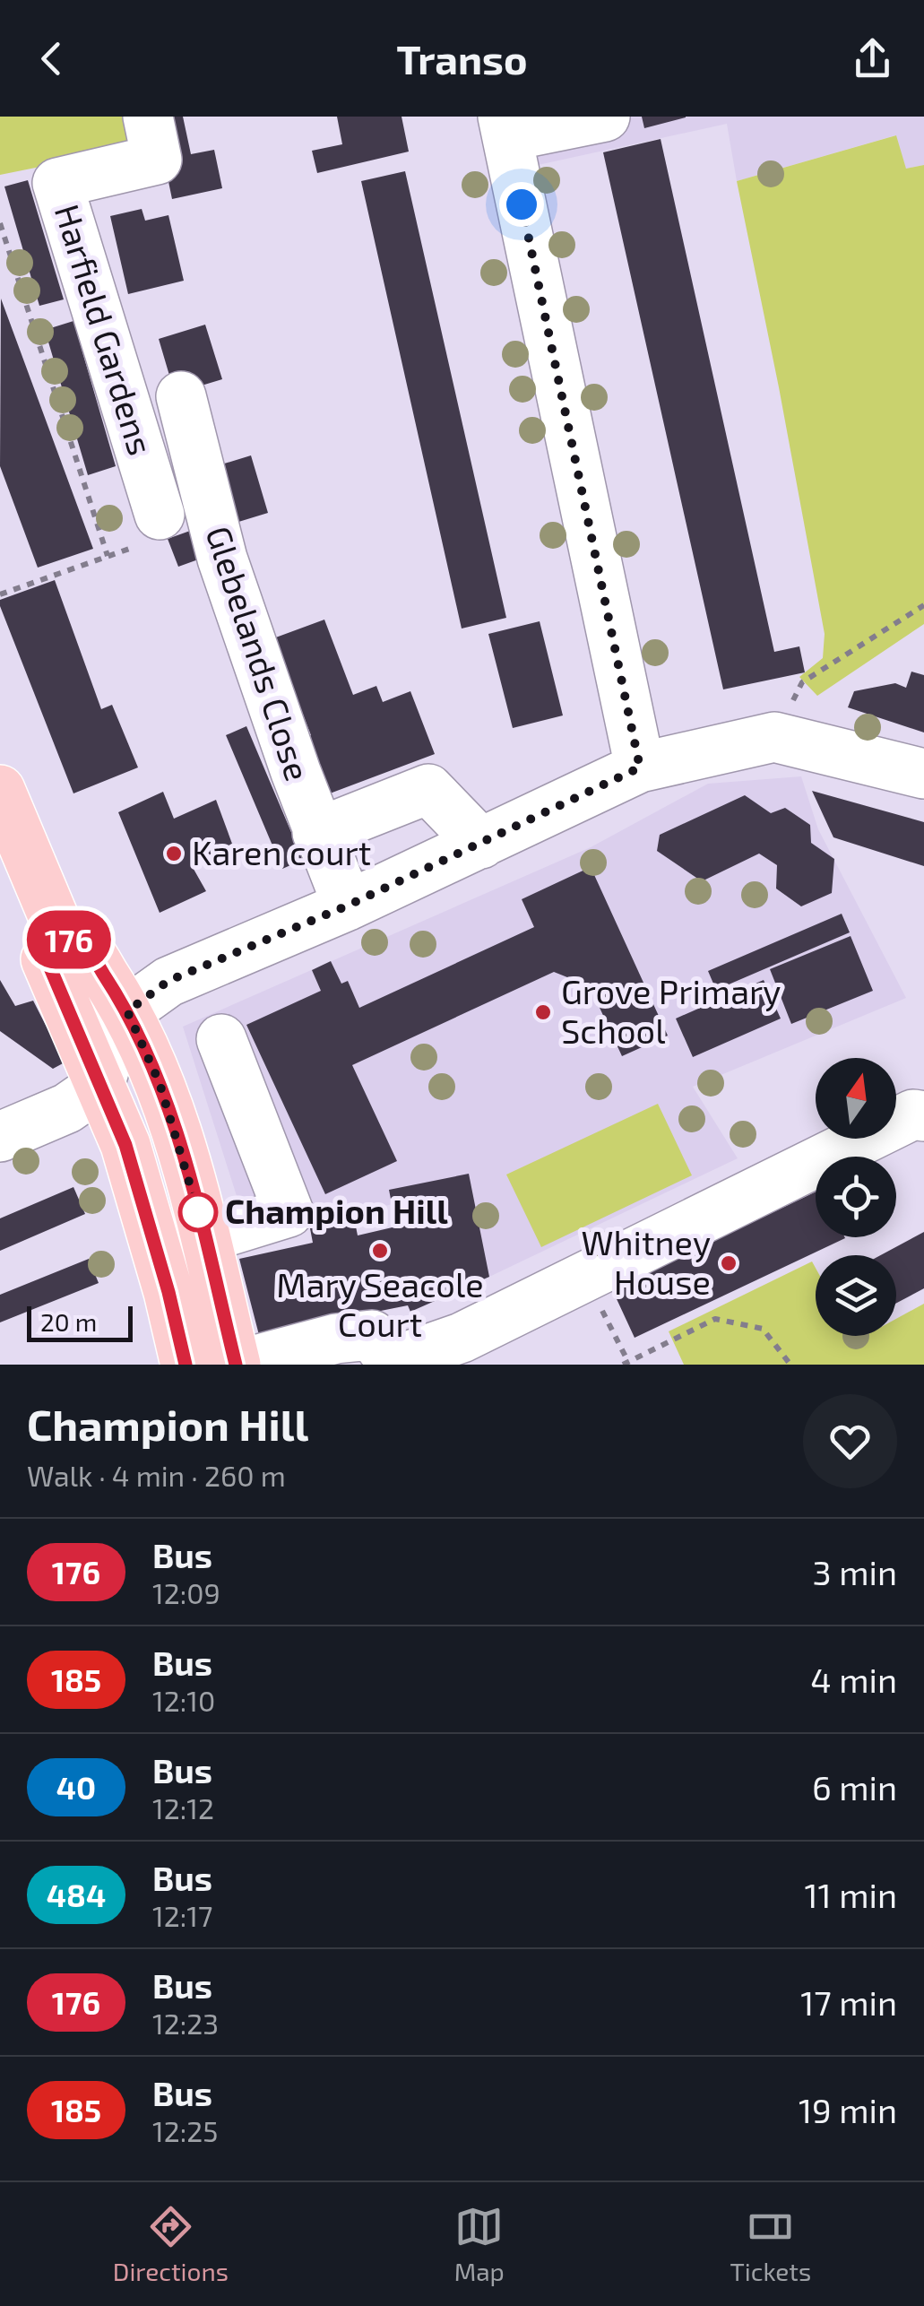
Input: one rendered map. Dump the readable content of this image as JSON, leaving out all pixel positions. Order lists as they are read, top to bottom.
{
  "streets": {
    "street": ["Harfield Gardens", "Glebelands Close"]
  },
  "places": [
    "Karen court",
    "Grove Primary School",
    "Champion Hill",
    "Mary Seacole Court",
    "Whitney House"
  ],
  "lines": ["bus line 176"],
  "scale_bar": "20 m",
  "north": "top",
  "page": {
    "header": "Transo",
    "on_map": "176",
    "scale": "20 m",
    "heading": ["Champion Hill", "Walk · 4 min · 260 m"],
    "list": [
      {
        "mark": "176",
        "name": "Bus",
        "note": "12:09",
        "value": "3 min"
      },
      {
        "mark": "185",
        "name": "Bus",
        "note": "12:10",
        "value": "4 min"
      },
      {
        "mark": "40",
        "name": "Bus",
        "note": "12:12",
        "value": "6 min"
      },
      {
        "mark": "484",
        "name": "Bus",
        "note": "12:17",
        "value": "11 min"
      },
      {
        "mark": "176",
        "name": "Bus",
        "note": "12:23",
        "value": "17 min"
      },
      {
        "mark": "185",
        "name": "Bus",
        "note": "12:25",
        "value": "19 min"
      }
    ],
    "tabs": ["Directions", "Map", "Tickets"]
  }
}
